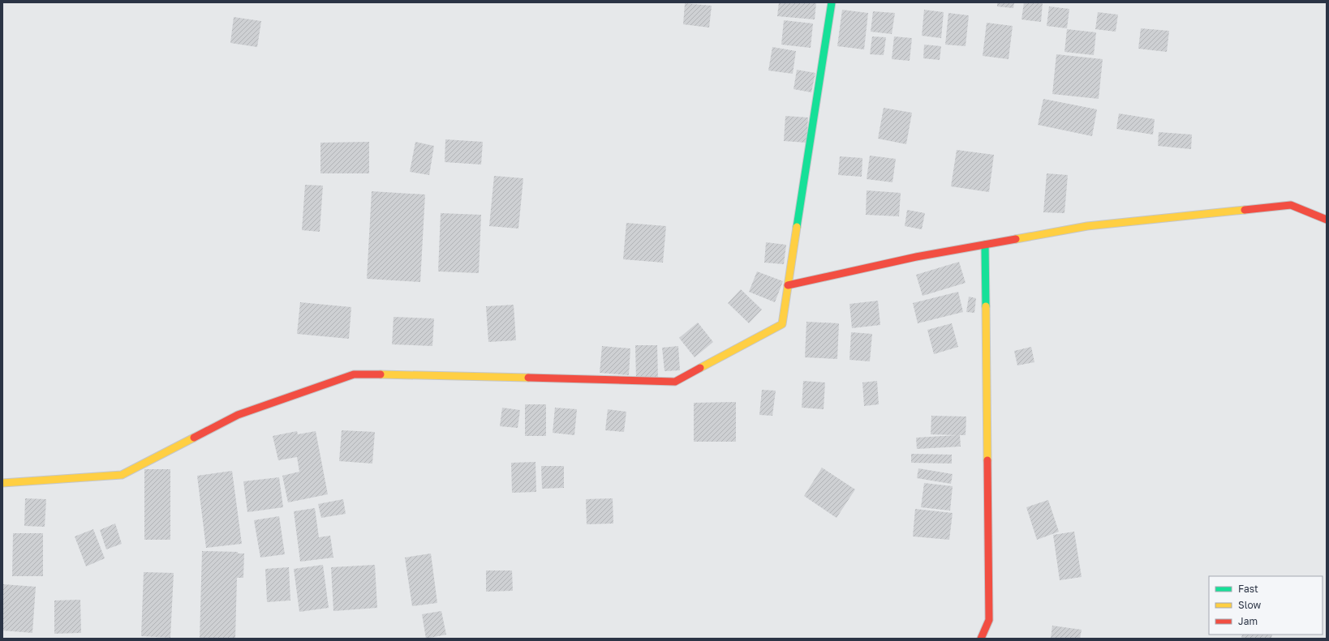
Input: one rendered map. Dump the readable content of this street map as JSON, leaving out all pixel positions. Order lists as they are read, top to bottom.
{
  "legend": ["Fast", "Slow", "Jam"]
}
